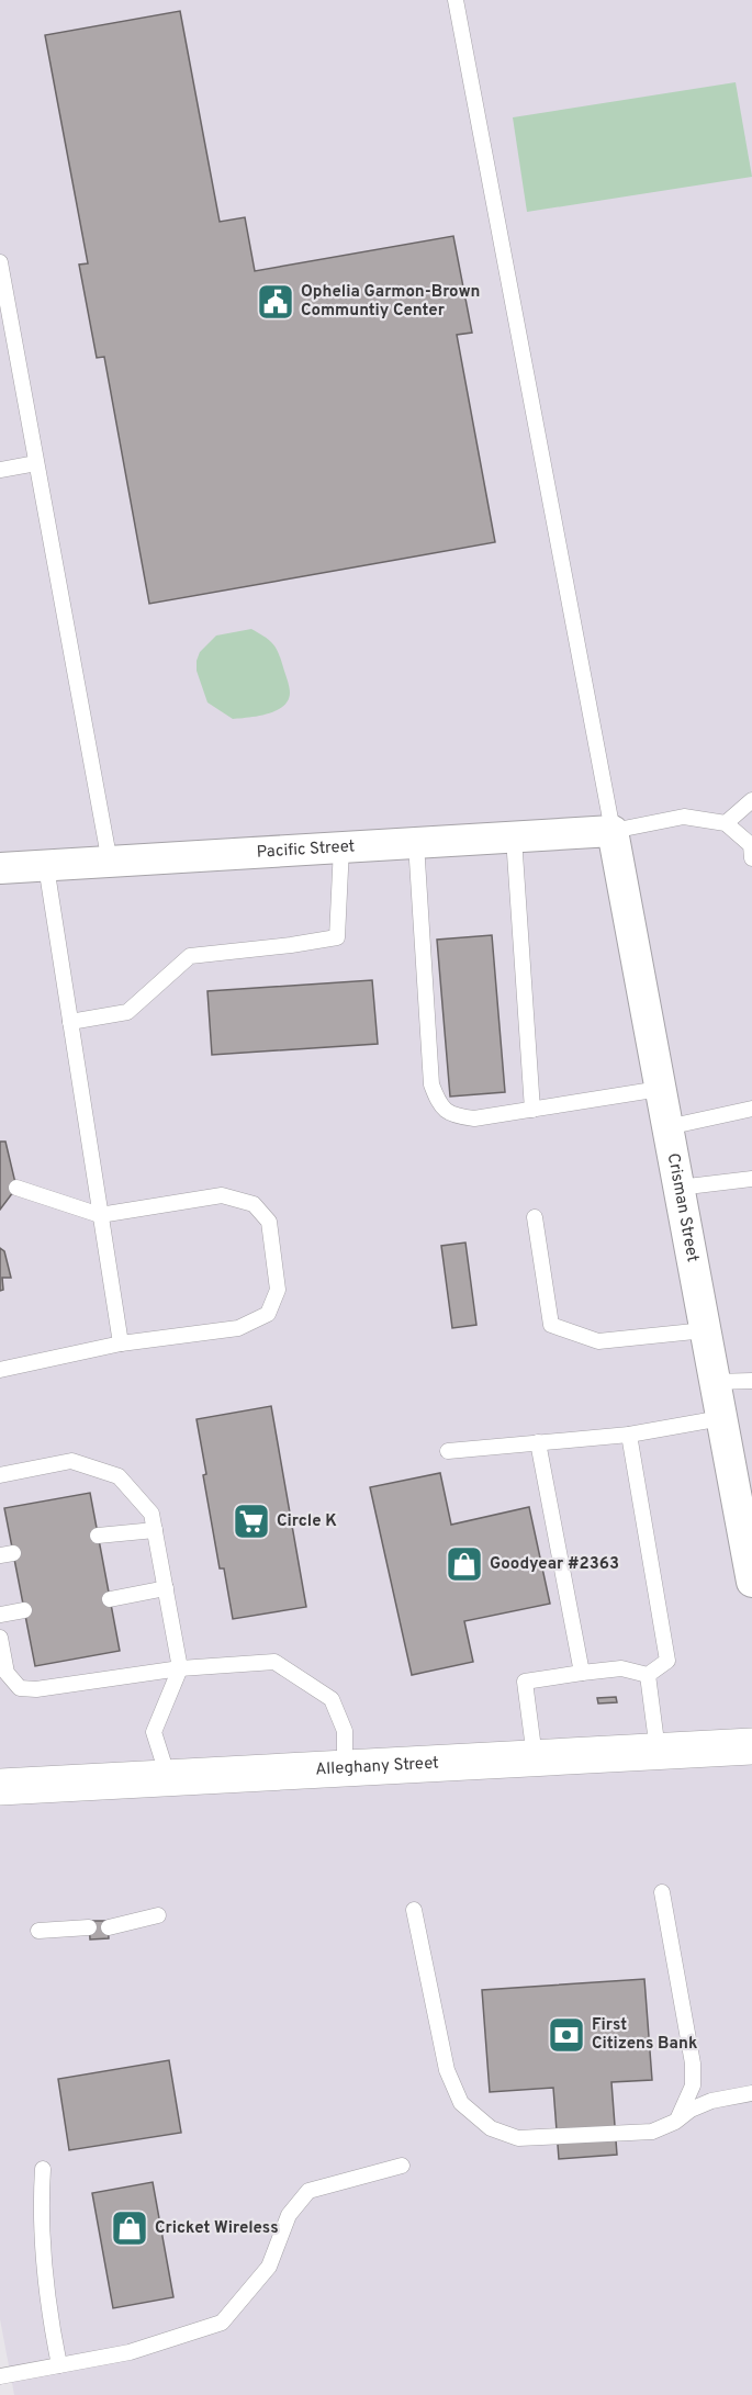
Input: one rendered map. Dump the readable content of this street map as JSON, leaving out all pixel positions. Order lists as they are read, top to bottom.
{
  "streets": {
    "street": ["Pacific Street", "Crisman Street", "Alleghany Street"]
  },
  "crossings": [
    ["Pacific Street", "Crisman Street"]
  ],
  "places": {
    "public building": ["Ophelia Garmon-Brown Communtiy Center"],
    "supermarket": ["Circle K"],
    "shop": ["Goodyear #2363", "Cricket Wireless"],
    "bank": ["First Citizens Bank"]
  }
}
